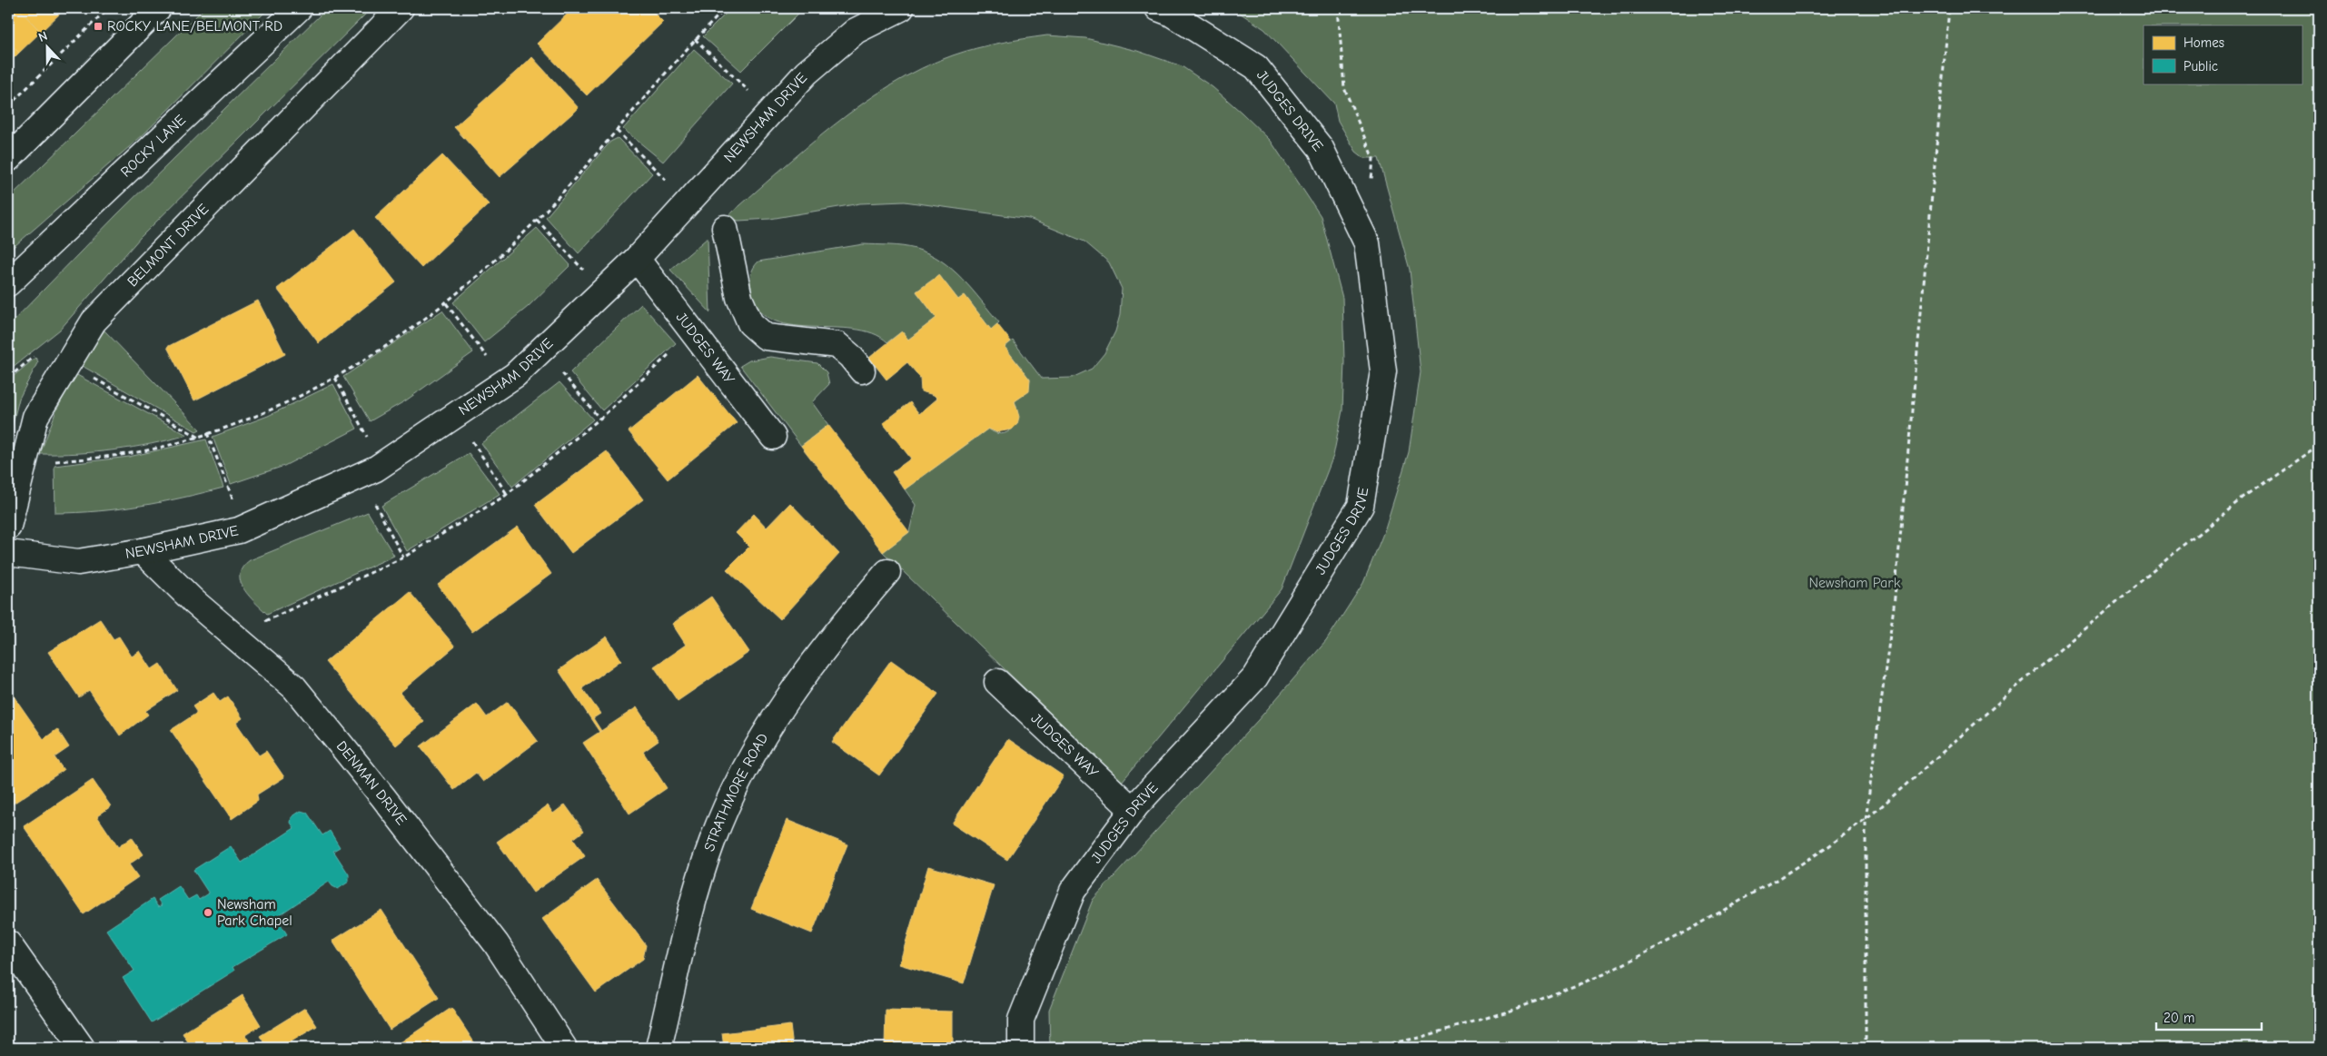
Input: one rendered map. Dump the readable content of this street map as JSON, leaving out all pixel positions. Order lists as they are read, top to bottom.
{
  "streets": {
    "main road": [
      "JUDGES DRIVE",
      "NEWSHAM DRIVE",
      "ROCKY LANE",
      "BELMONT DRIVE",
      "JUDGES WAY",
      "DENMAN DRIVE",
      "STRATHMORE ROAD"
    ]
  },
  "crossings": [
    ["JUDGES DRIVE", "JUDGES WAY"],
    ["NEWSHAM DRIVE", "JUDGES WAY"],
    ["NEWSHAM DRIVE", "DENMAN DRIVE"]
  ],
  "parks": ["Newsham Park"],
  "places": {
    "transit": ["ROCKY LANE/BELMONT RD"],
    "other": ["Newsham Park Chapel"]
  },
  "legend": ["Homes", "Public"],
  "scale_bar": "20 m",
  "north": "top"
}
